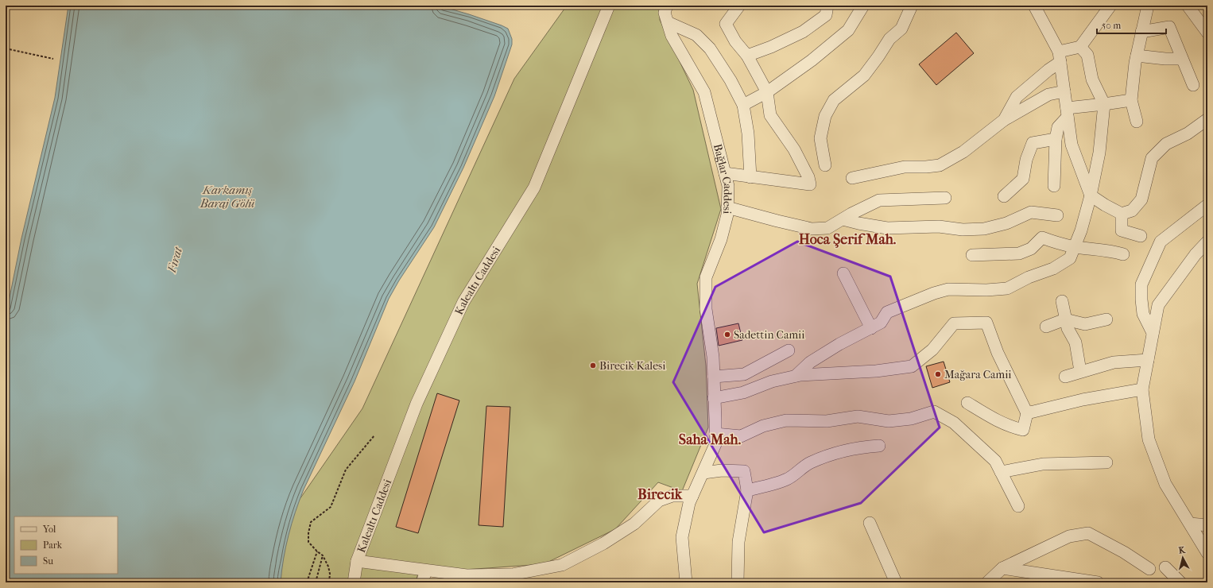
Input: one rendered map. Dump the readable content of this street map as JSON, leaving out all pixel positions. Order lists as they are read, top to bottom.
{
  "streets": {
    "street": ["Bağlar Caddesi", "Kalealtı Caddesi"]
  },
  "crossings": [
    ["Bağlar Caddesi", "Kalealtı Caddesi"]
  ],
  "districts": ["Hoca Şerif Mah.", "Saha Mah.", "Birecik"],
  "water": ["Karkamış Baraj Gölü", "Fırat"],
  "places": ["Sadettin Camii", "Birecik Kalesi", "Mağara Camii"],
  "legend": ["Yol", "Park", "Su"],
  "scale_bar": "50 m",
  "north": "top"
}
